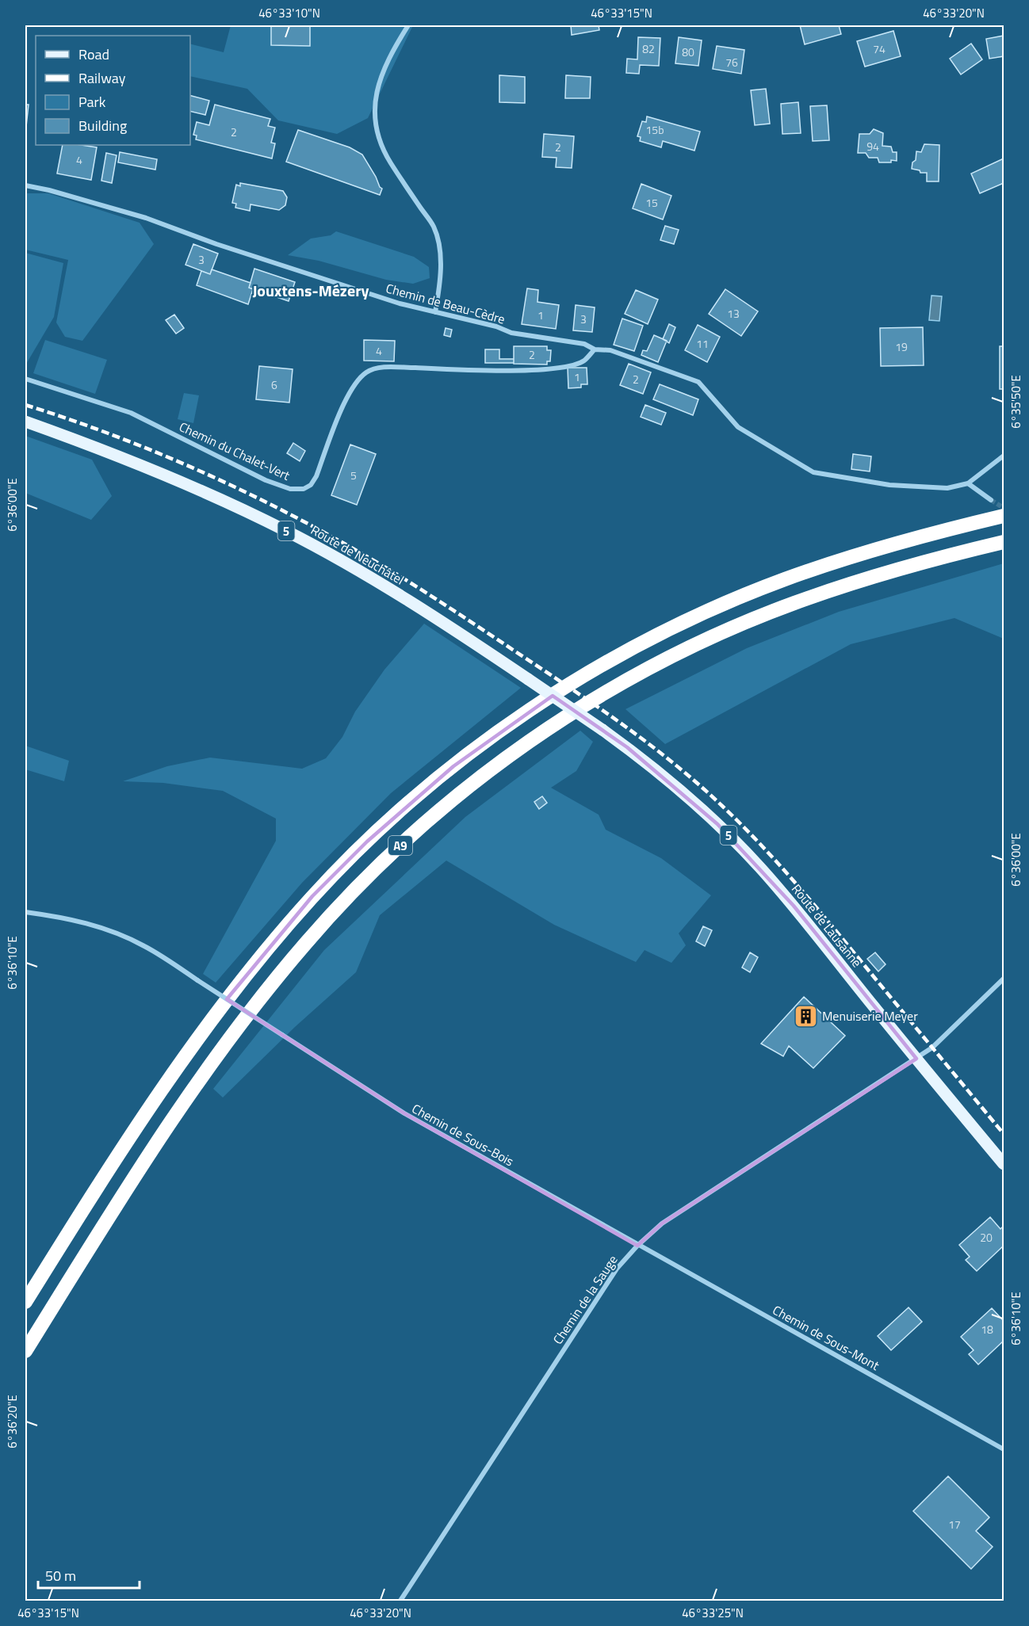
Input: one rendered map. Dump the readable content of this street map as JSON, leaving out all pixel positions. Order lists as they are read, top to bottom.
{
  "streets": {
    "highway": ["A9"],
    "main road": ["5", "Route de Neuchâtel", "Route de Lausanne"],
    "street": [
      "Chemin de Beau-Cèdre",
      "Chemin du Chalet-Vert",
      "Chemin de Sous-Bois",
      "Chemin de la Sauge",
      "Chemin de Sous-Mont"
    ]
  },
  "crossings": [
    ["Chemin de Beau-Cèdre", "Chemin du Chalet-Vert"],
    ["Route de Neuchâtel", "Route de Lausanne"],
    ["Route de Lausanne", "Chemin de la Sauge"],
    ["Chemin de Sous-Bois", "Chemin de la Sauge"],
    ["Chemin de Sous-Bois", "Chemin de Sous-Mont"],
    ["Chemin de la Sauge", "Chemin de Sous-Mont"]
  ],
  "districts": ["Jouxtens-Mézery"],
  "places": {
    "building": ["Menuiserie Meyer"]
  },
  "house_numbers": [
    "82",
    "74",
    "80",
    "76",
    "15b",
    "2",
    "94",
    "2",
    "4",
    "15",
    "3",
    "13",
    "1",
    "3",
    "11",
    "19",
    "4",
    "2",
    "1",
    "2",
    "6",
    "5",
    "20",
    "18",
    "17"
  ],
  "legend": [
    "Road",
    "Railway",
    "Park",
    "Building"
  ],
  "scale_bar": "50 m",
  "coordinates": [
    "46°33'10\"N",
    "46°33'15\"N",
    "46°33'20\"N",
    "6°35'50\"E",
    "6°36'00\"E",
    "6°36'10\"E",
    "6°36'20\"E",
    "46°33'25\"N"
  ]
}
